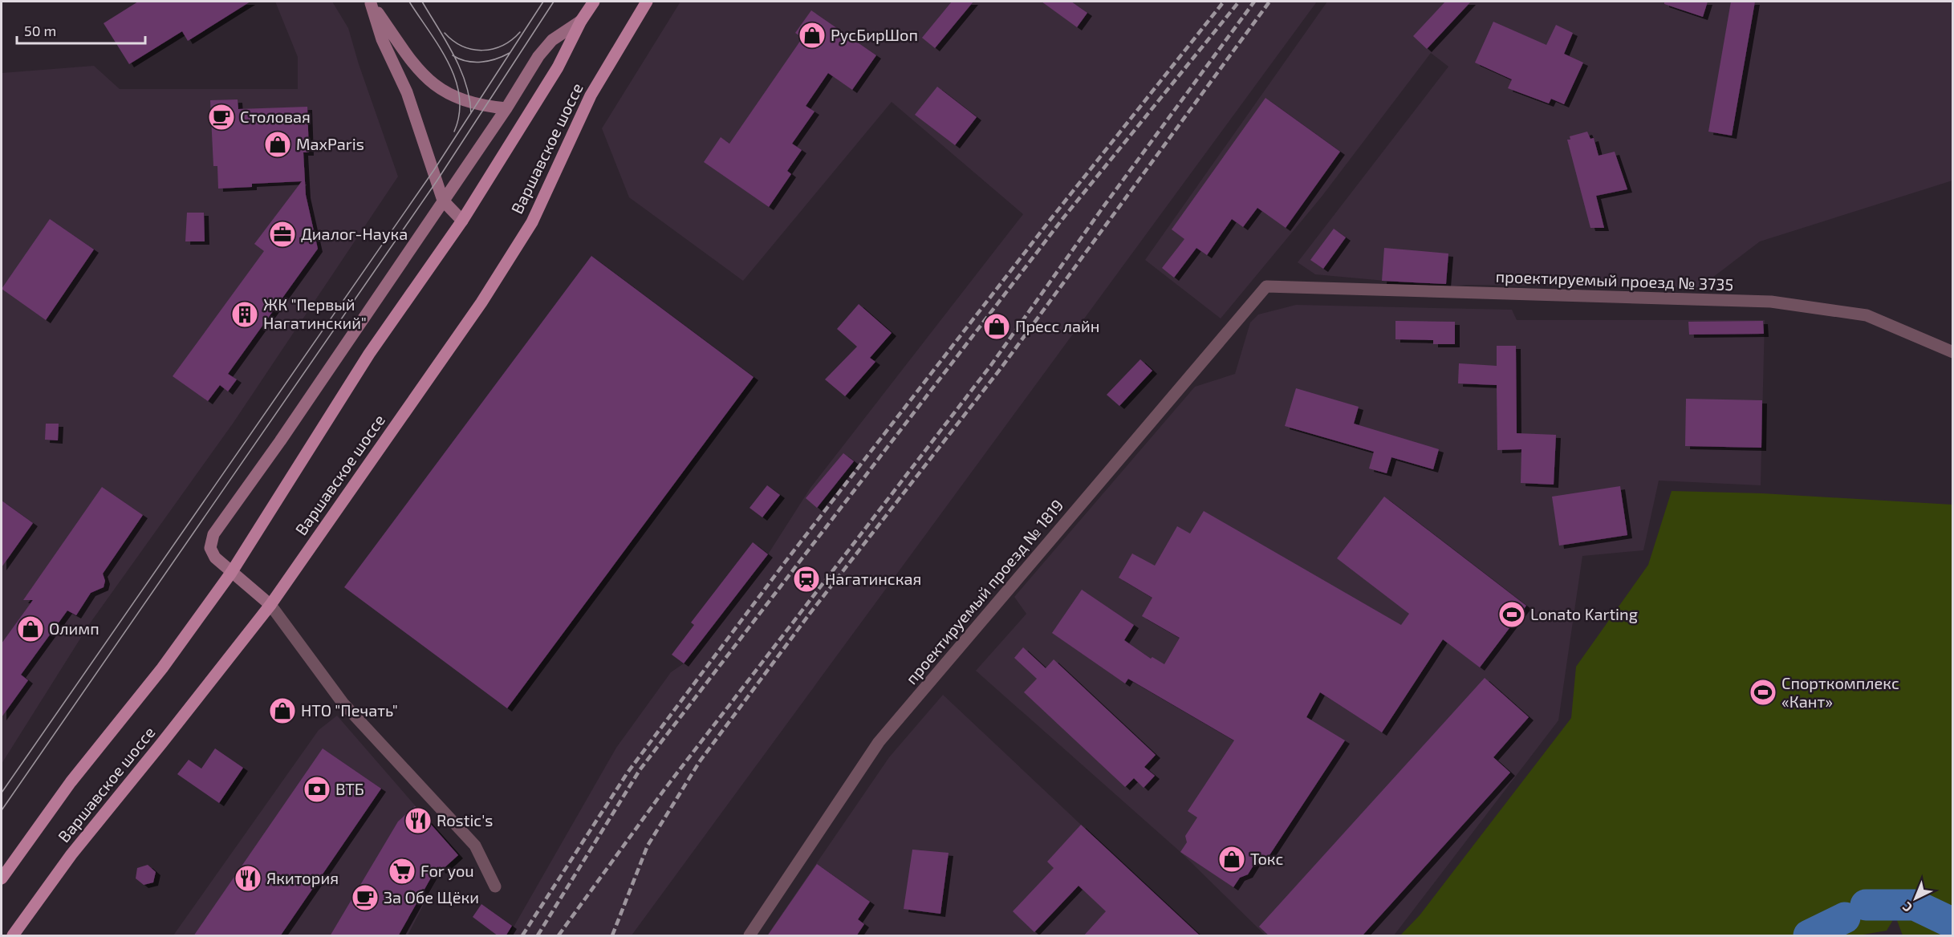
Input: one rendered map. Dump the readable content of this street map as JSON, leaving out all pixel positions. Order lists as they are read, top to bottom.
{
  "streets": {
    "main road": ["Варшавское шоссе"],
    "street": ["проектируемый проезд № 3735", "проектируемый проезд № 1819"]
  },
  "crossings": [
    ["проектируемый проезд № 3735", "проектируемый проезд № 1819"]
  ],
  "places": {
    "shop": [
      "РусБирШоп",
      "MaxParis",
      "Пресс лайн",
      "Олимп",
      "НТО \"Печать\"",
      "Токс"
    ],
    "cafe": ["Столовая", "За Обе Щёки"],
    "office": ["Диалог-Наука"],
    "building": ["ЖК \"Первый Нагатинский\""],
    "station": ["Нагатинская"],
    "sports": ["Lonato Karting", "Спорткомплекс «Кант»"],
    "bank": ["ВТБ"],
    "restaurant": ["Rostic's", "Якитория"],
    "supermarket": ["For you"]
  },
  "scale_bar": "50 m",
  "north": "bottom left"
}
